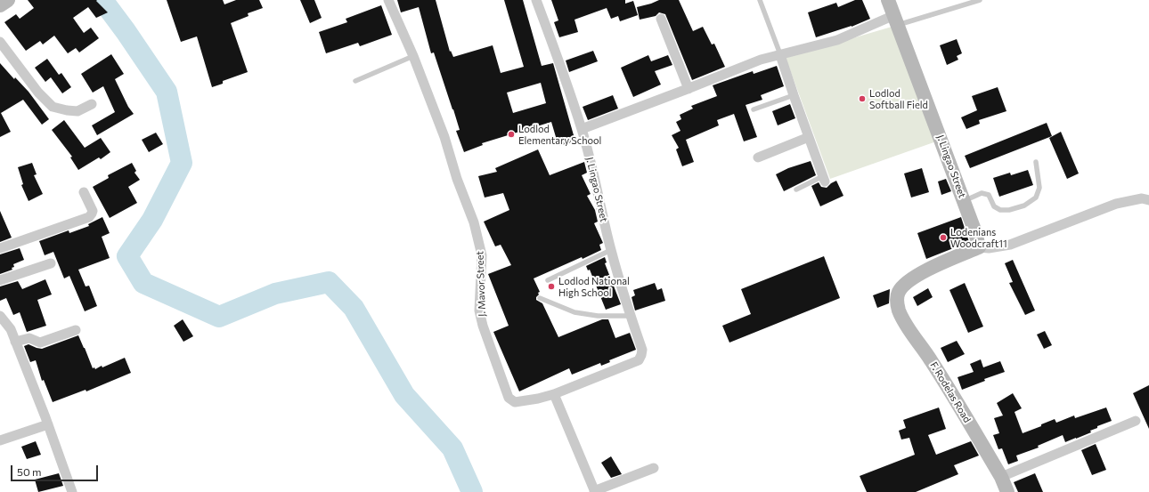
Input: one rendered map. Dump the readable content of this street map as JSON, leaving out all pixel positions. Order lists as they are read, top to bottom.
{
  "streets": {
    "street": ["J. Lingao Street", "J. Mavor Street", "F. Rodelas Road"]
  },
  "crossings": [
    ["J. Lingao Street", "J. Mavor Street"],
    ["J. Lingao Street", "F. Rodelas Road"]
  ],
  "places": [
    "Lodlod Softball Field",
    "Lodlod Elementary School",
    "Lodenians Woodcraft11",
    "Lodlod National High School"
  ],
  "scale_bar": "50 m"
}
